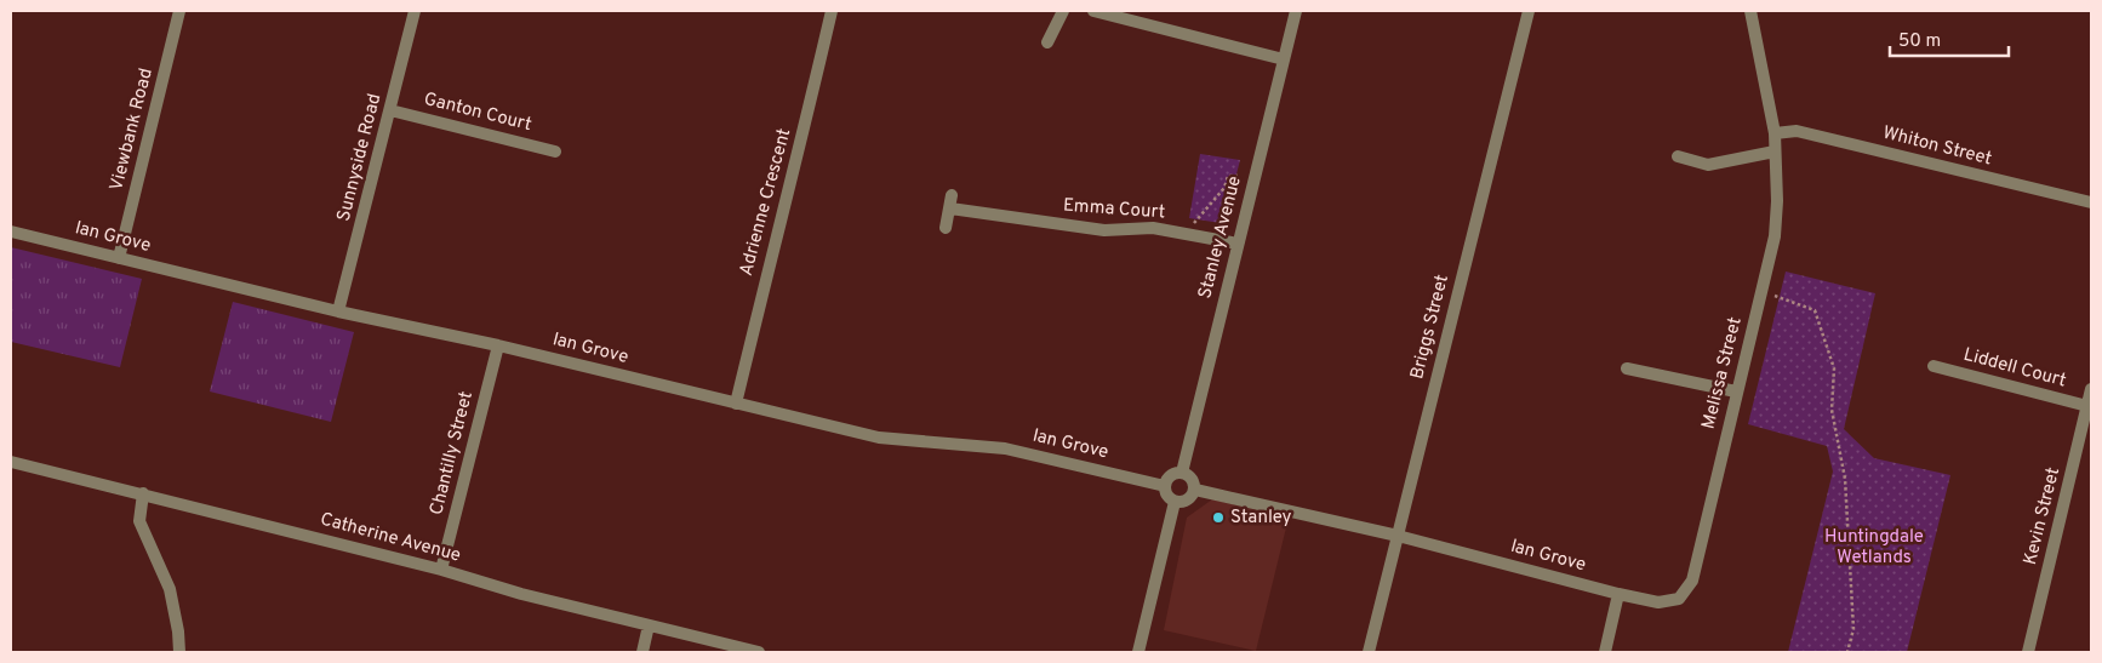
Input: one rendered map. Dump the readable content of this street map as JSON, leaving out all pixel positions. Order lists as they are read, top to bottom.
{
  "streets": {
    "street": [
      "Ganton Court",
      "Viewbank Road",
      "Whiton Street",
      "Sunnyside Road",
      "Adrienne Crescent",
      "Emma Court",
      "Ian Grove",
      "Stanley Avenue",
      "Briggs Street",
      "Liddell Court",
      "Melissa Street",
      "Chantilly Street",
      "Kevin Street",
      "Catherine Avenue"
    ]
  },
  "crossings": [
    ["Ganton Court", "Sunnyside Road"],
    ["Viewbank Road", "Ian Grove"],
    ["Whiton Street", "Melissa Street"],
    ["Sunnyside Road", "Ian Grove"],
    ["Adrienne Crescent", "Ian Grove"],
    ["Emma Court", "Stanley Avenue"],
    ["Ian Grove", "Stanley Avenue"],
    ["Ian Grove", "Briggs Street"],
    ["Ian Grove", "Melissa Street"],
    ["Ian Grove", "Chantilly Street"],
    ["Liddell Court", "Kevin Street"],
    ["Chantilly Street", "Catherine Avenue"]
  ],
  "parks": ["Huntingdale Wetlands"],
  "places": ["Stanley"],
  "scale_bar": "50 m"
}
